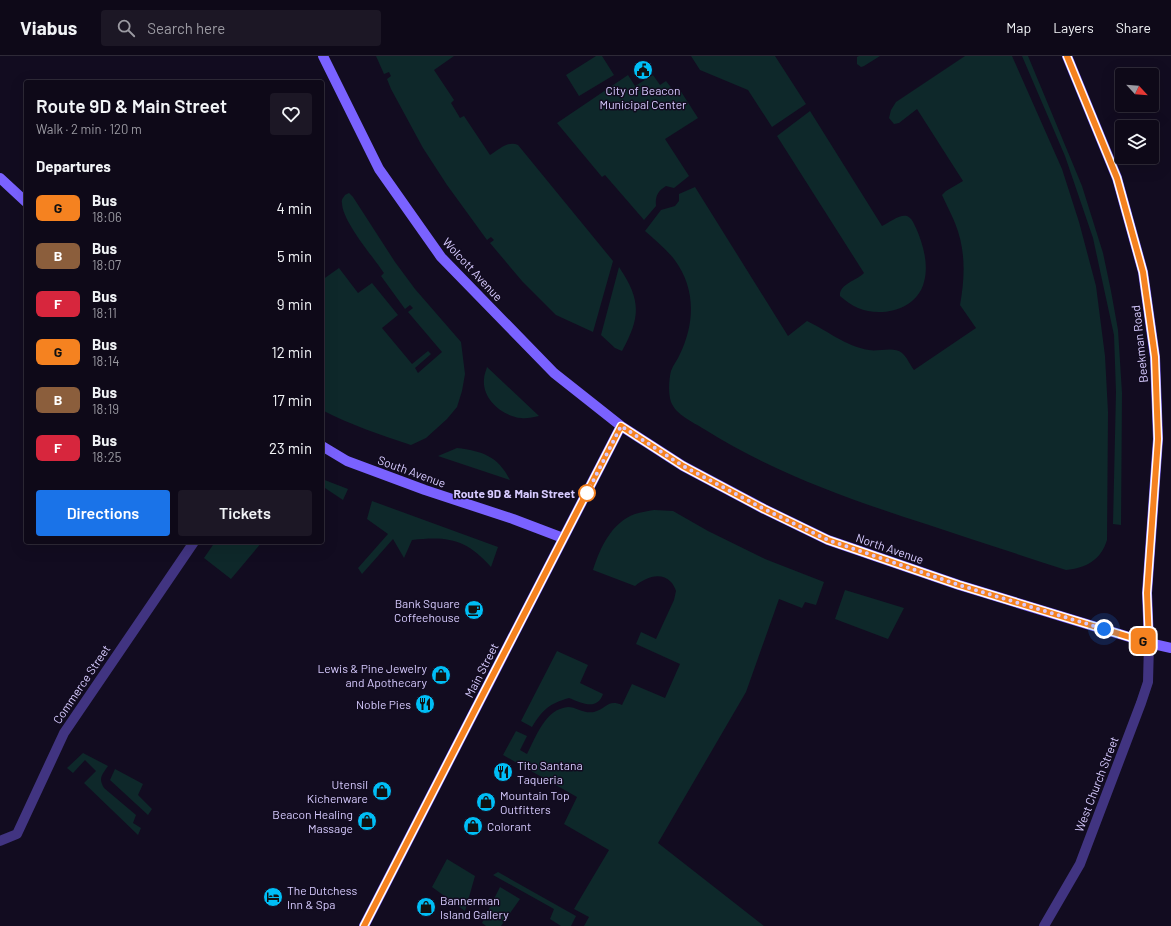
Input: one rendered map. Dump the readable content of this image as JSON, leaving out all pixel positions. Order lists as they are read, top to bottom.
{
  "streets": {
    "main road": [
      "Wolcott Avenue",
      "Beekman Road",
      "South Avenue",
      "North Avenue",
      "Main Street"
    ],
    "street": ["Commerce Street", "West Church Street"]
  },
  "crossings": [
    ["Wolcott Avenue", "North Avenue"],
    ["Wolcott Avenue", "Main Street"],
    ["Beekman Road", "North Avenue"],
    ["Beekman Road", "West Church Street"],
    ["South Avenue", "Main Street"],
    ["North Avenue", "Main Street"],
    ["North Avenue", "West Church Street"]
  ],
  "places": {
    "public building": ["City of Beacon Municipal Center"],
    "other": ["Route 9D & Main Street"],
    "cafe": ["Bank Square Coffeehouse"],
    "shop": [
      "Lewis & Pine Jewelry and Apothecary",
      "Utensil Kichenware",
      "Mountain Top Outfitters",
      "Beacon Healing Massage",
      "Colorant",
      "Bannerman Island Gallery"
    ],
    "restaurant": ["Noble Pies", "Tito Santana Taqueria"],
    "hotel": ["The Dutchess Inn & Spa"]
  },
  "lines": ["bus line G"],
  "north": "bottom right",
  "page": {
    "header": "Viabus",
    "search": "Search here",
    "nav": ["Map", "Layers", "Share"],
    "on_map": "G",
    "heading": [
      ["Route 9D & Main Street", "Walk · 2 min · 120 m"],
      "Departures"
    ],
    "list": [
      {
        "mark": "G",
        "name": "Bus",
        "note": "18:06",
        "value": "4 min"
      },
      {
        "mark": "B",
        "name": "Bus",
        "note": "18:07",
        "value": "5 min"
      },
      {
        "mark": "F",
        "name": "Bus",
        "note": "18:11",
        "value": "9 min"
      },
      {
        "mark": "G",
        "name": "Bus",
        "note": "18:14",
        "value": "12 min"
      },
      {
        "mark": "B",
        "name": "Bus",
        "note": "18:19",
        "value": "17 min"
      },
      {
        "mark": "F",
        "name": "Bus",
        "note": "18:25",
        "value": "23 min"
      }
    ],
    "buttons": ["Directions", "Tickets"]
  }
}
